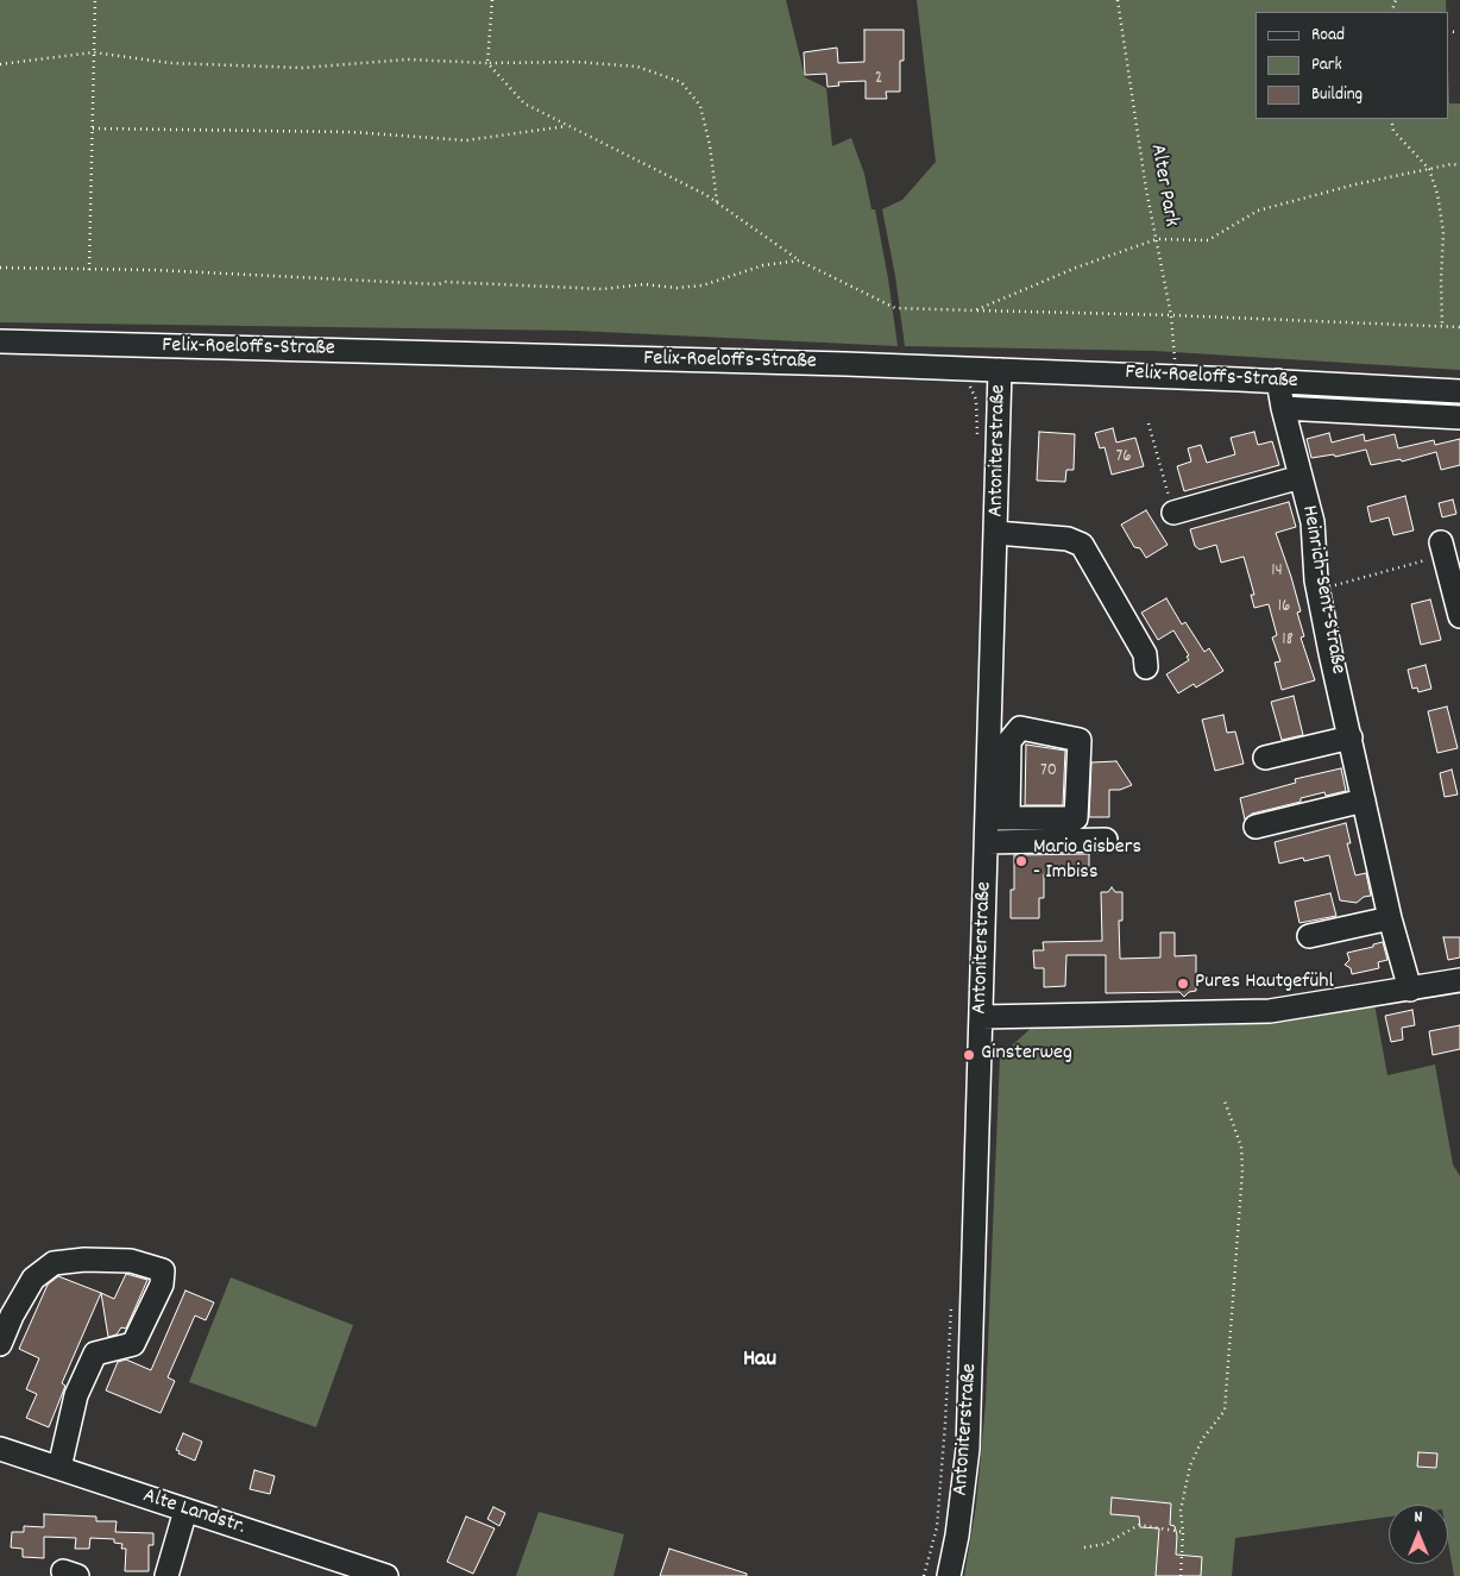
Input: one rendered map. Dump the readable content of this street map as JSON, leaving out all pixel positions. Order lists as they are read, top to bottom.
{
  "streets": {
    "street": [
      "Felix-Roeloffs-Straße",
      "Antoniterstraße",
      "Heinrich-Sent-Straße",
      "Alte Landstr."
    ],
    "path": ["Alter Park"]
  },
  "crossings": [
    ["Alter Park", "Felix-Roeloffs-Straße"],
    ["Felix-Roeloffs-Straße", "Antoniterstraße"],
    ["Felix-Roeloffs-Straße", "Heinrich-Sent-Straße"]
  ],
  "districts": ["Hau"],
  "places": ["Mario Gisbers - Imbiss", "Pures Hautgefühl", "Ginsterweg"],
  "house_numbers": [
    "2",
    "76",
    "14",
    "16",
    "18",
    "70"
  ],
  "legend": ["Road", "Park", "Building"],
  "north": "top"
}
